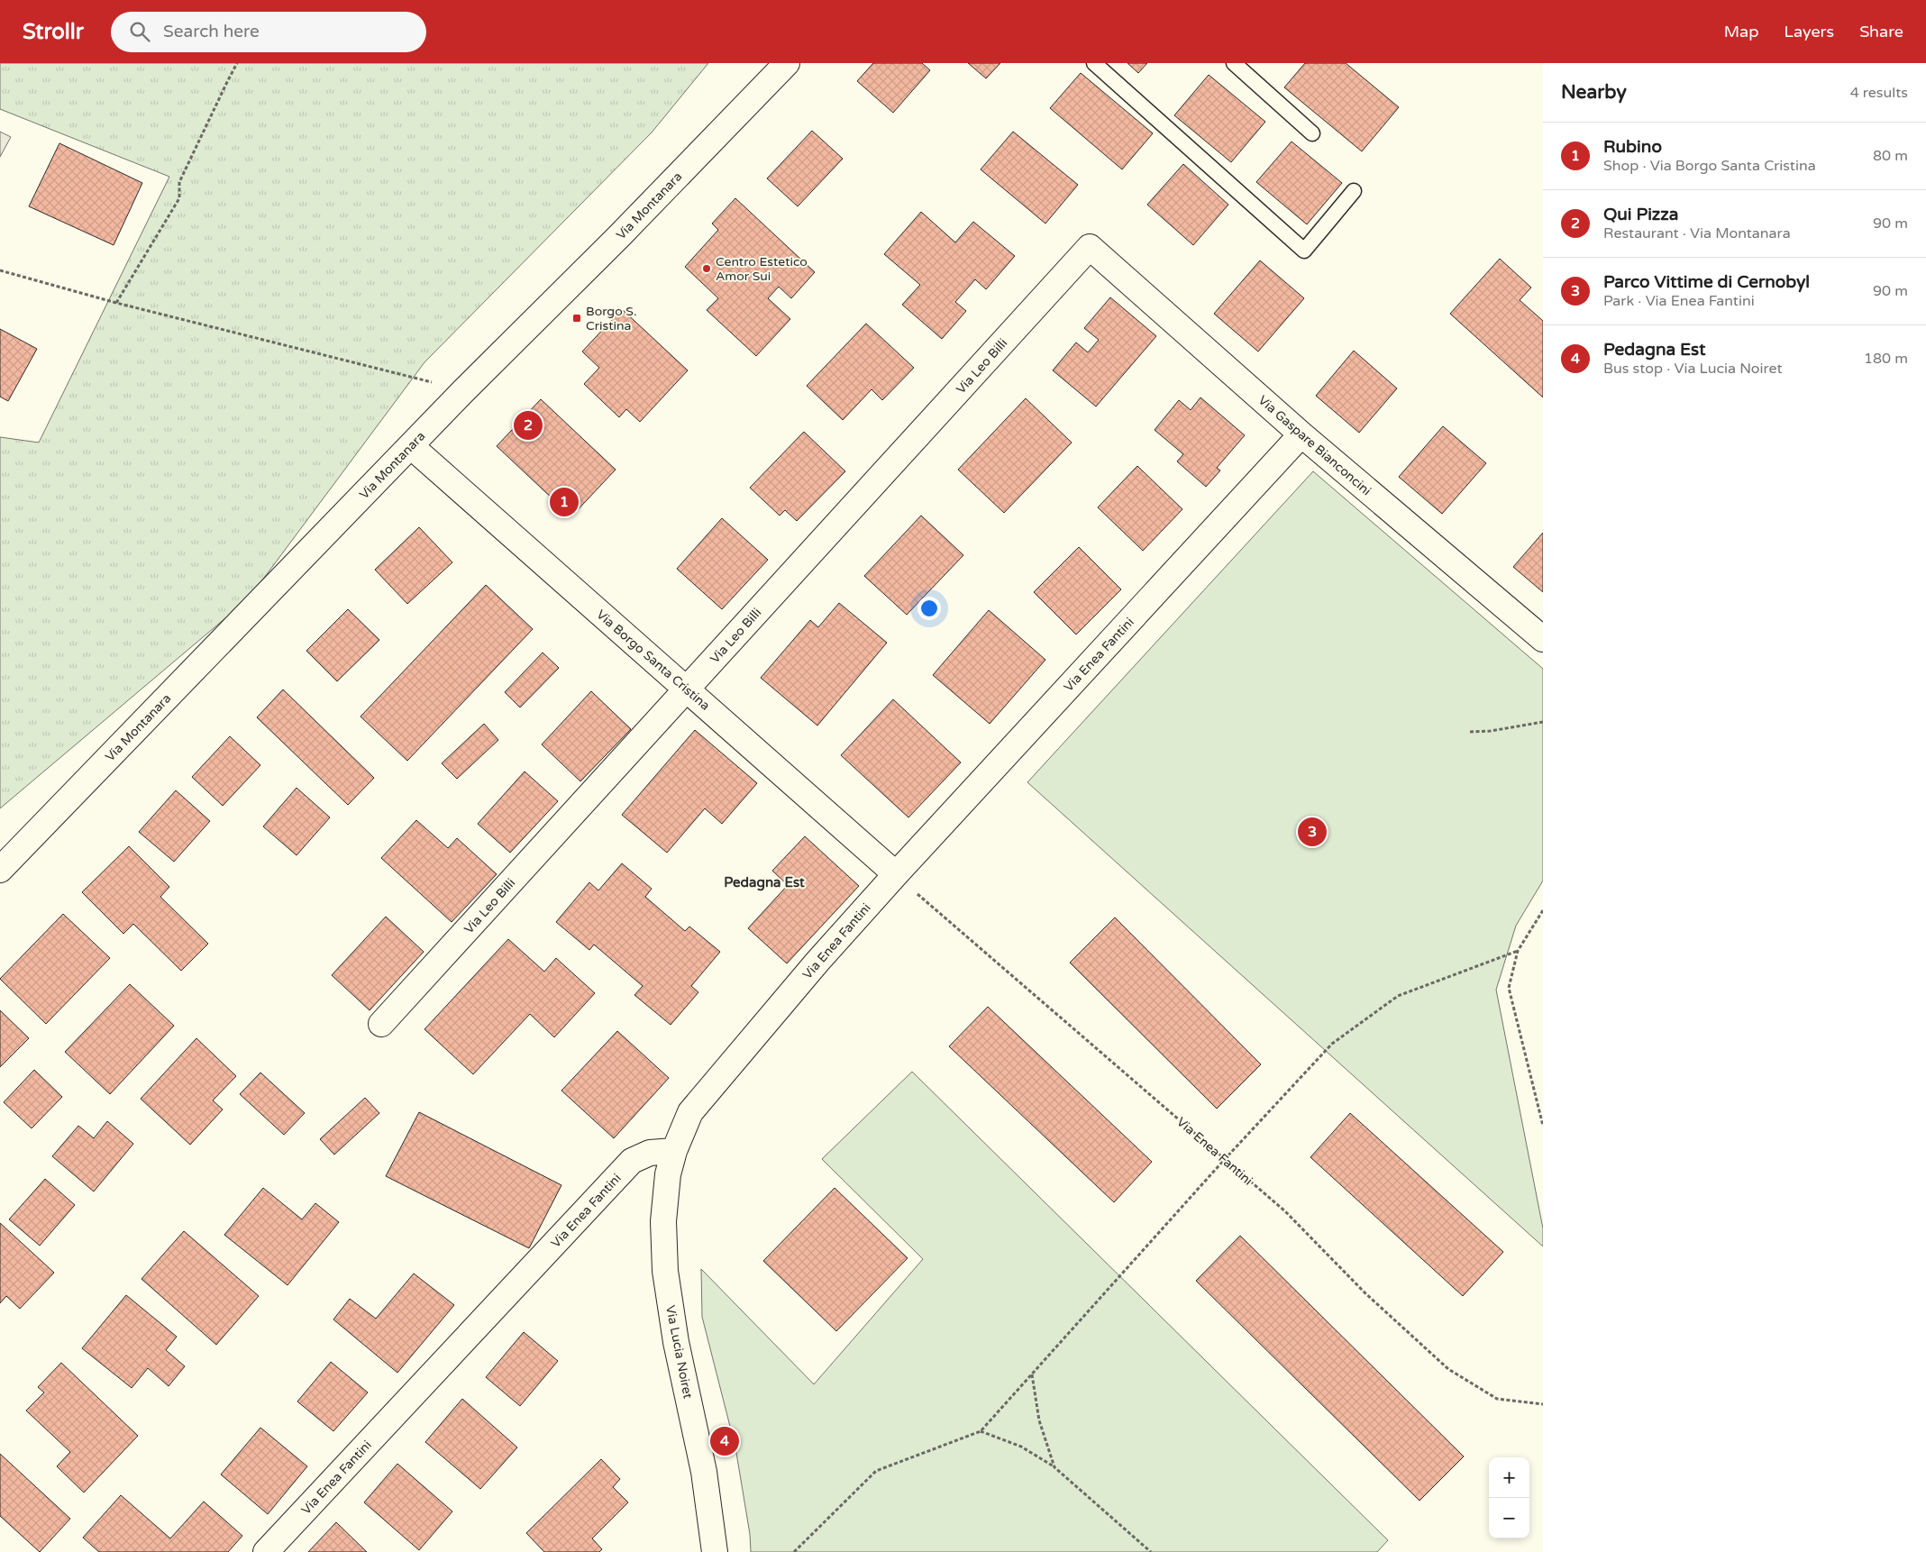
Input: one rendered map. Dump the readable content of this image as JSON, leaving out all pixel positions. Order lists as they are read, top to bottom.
{
  "streets": {
    "street": [
      "Via Montanara",
      "Via Leo Billi",
      "Via Gaspare Bianconcini",
      "Via Enea Fantini",
      "Via Borgo Santa Cristina",
      "Via Lucia Noiret"
    ]
  },
  "crossings": [
    ["Via Montanara", "Via Borgo Santa Cristina"],
    ["Via Leo Billi", "Via Gaspare Bianconcini"],
    ["Via Leo Billi", "Via Borgo Santa Cristina"],
    ["Via Gaspare Bianconcini", "Via Enea Fantini"],
    ["Via Enea Fantini", "Via Borgo Santa Cristina"],
    ["Via Enea Fantini", "Via Lucia Noiret"]
  ],
  "districts": ["Pedagna Est"],
  "places": {
    "other": ["Centro Estetico Amor Sui"],
    "transit": ["Borgo S. Cristina"]
  },
  "page": {
    "header": "Strollr",
    "search": "Search here",
    "nav": ["Map", "Layers", "Share"],
    "heading": ["Nearby", "4 results"],
    "list": [
      {
        "mark": "1",
        "name": "Rubino",
        "note": "Shop · Via Borgo Santa Cristina",
        "value": "80 m"
      },
      {
        "mark": "2",
        "name": "Qui Pizza",
        "note": "Restaurant · Via Montanara",
        "value": "90 m"
      },
      {
        "mark": "3",
        "name": "Parco Vittime di Cernobyl",
        "note": "Park · Via Enea Fantini",
        "value": "90 m"
      },
      {
        "mark": "4",
        "name": "Pedagna Est",
        "note": "Bus stop · Via Lucia Noiret",
        "value": "180 m"
      }
    ],
    "pins": [
      "2",
      "1",
      "3",
      "4"
    ],
    "map_buttons": ["+", "−"]
  }
}
